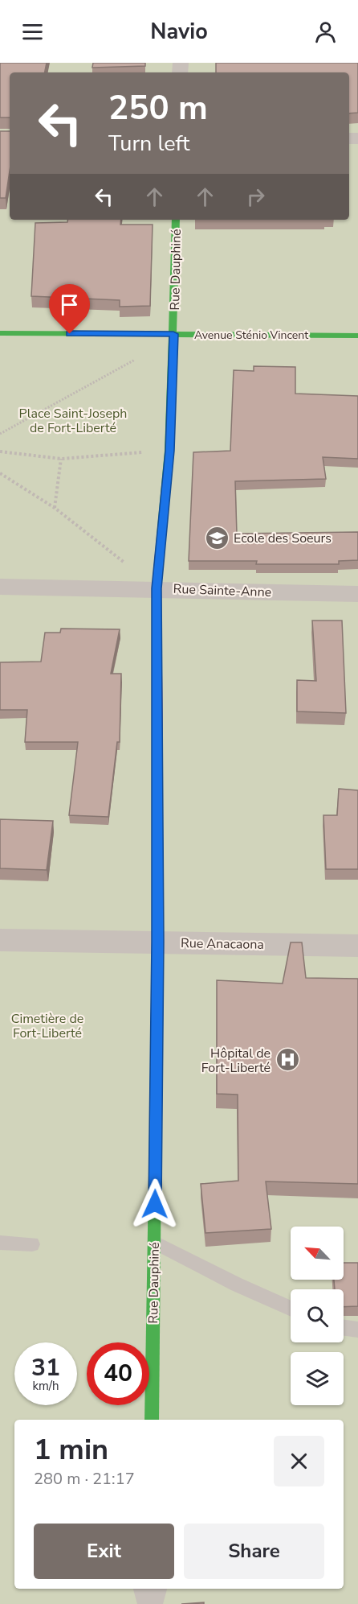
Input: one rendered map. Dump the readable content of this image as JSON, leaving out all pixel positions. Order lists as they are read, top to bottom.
{
  "streets": {
    "street": [
      "Rue Dauphiné",
      "Avenue Sténio Vincent",
      "Rue Sainte-Anne",
      "Rue Anacaona"
    ]
  },
  "crossings": [
    ["Rue Dauphiné", "Avenue Sténio Vincent"],
    ["Rue Dauphiné", "Rue Sainte-Anne"],
    ["Rue Dauphiné", "Rue Anacaona"]
  ],
  "parks": ["Place Saint-Joseph de Fort-Liberté", "Cimetière de Fort-Liberté"],
  "places": {
    "school or university": ["Ecole des Soeurs"],
    "hospital": ["Hôpital de Fort-Liberté"]
  },
  "north": "top left",
  "page": {
    "header": "Navio",
    "turn": ["250 m", "Turn left"],
    "speed": "31 km/h",
    "limit": "40",
    "heading": ["1 min", "280 m · 21:17"],
    "buttons": ["Exit", "Share"]
  }
}
